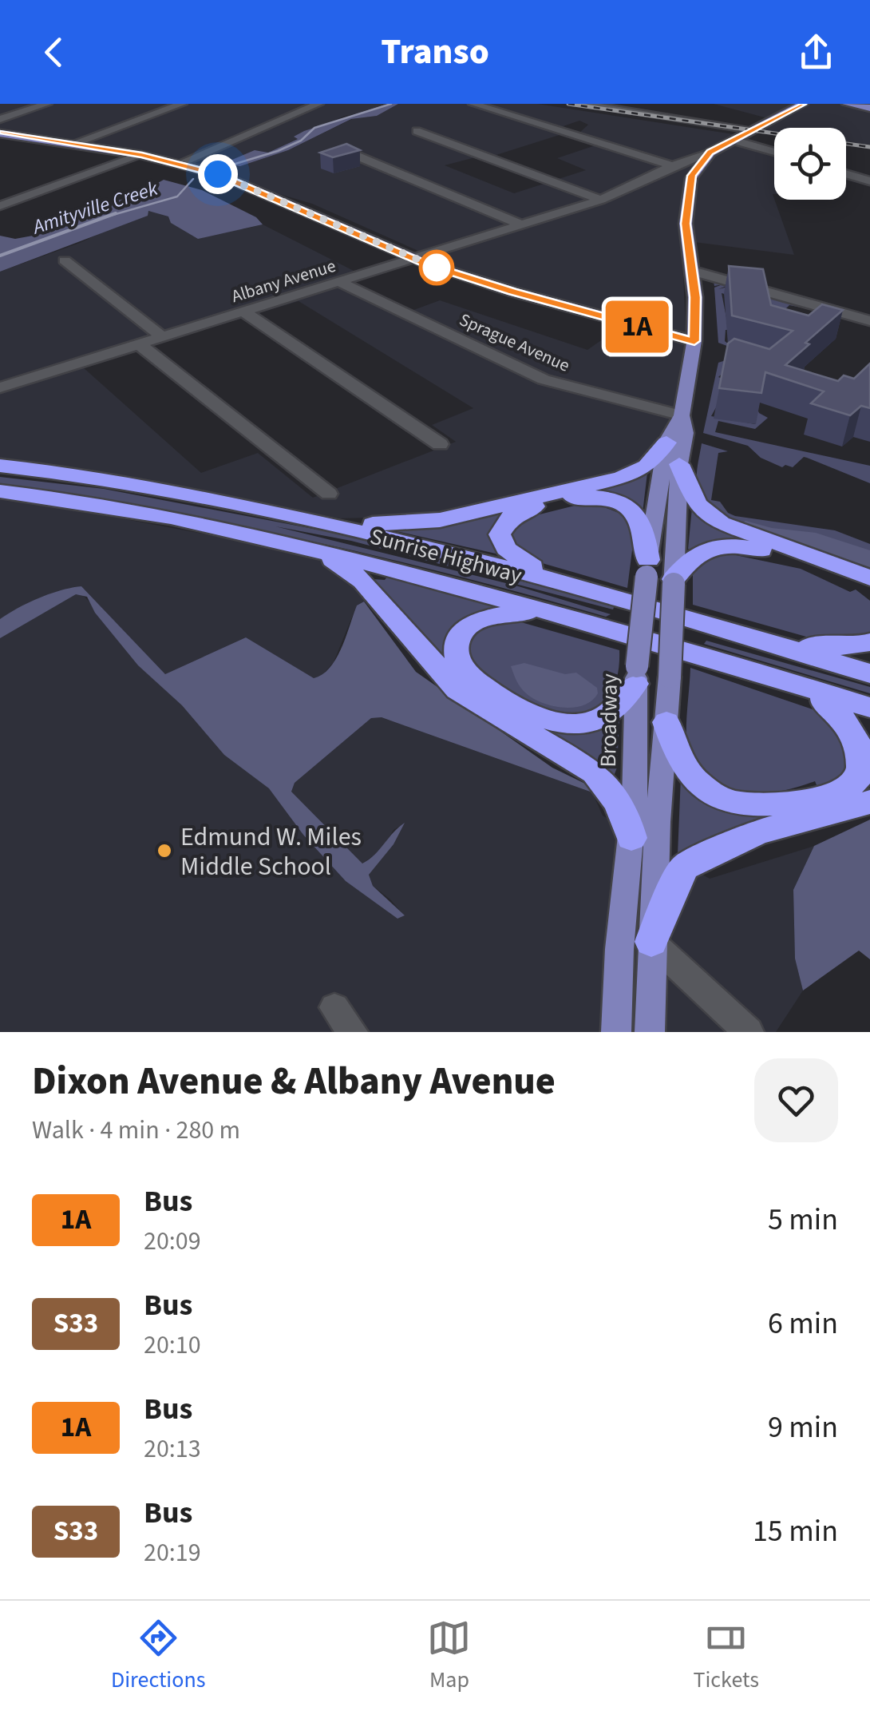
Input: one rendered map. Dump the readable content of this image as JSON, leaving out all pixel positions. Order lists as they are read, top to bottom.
{
  "streets": {
    "highway": ["Sunrise Highway"],
    "main road": ["Broadway"],
    "street": ["Albany Avenue", "Sprague Avenue"]
  },
  "crossings": [
    ["Albany Avenue", "Sprague Avenue"],
    ["Sprague Avenue", "Broadway"]
  ],
  "water": ["Amityville Creek"],
  "places": ["Edmund W. Miles Middle School"],
  "lines": ["bus line 1A"],
  "page": {
    "header": "Transo",
    "on_map": "1A",
    "heading": ["Dixon Avenue & Albany Avenue", "Walk · 4 min · 280 m"],
    "list": [
      {
        "mark": "1A",
        "name": "Bus",
        "note": "20:09",
        "value": "5 min"
      },
      {
        "mark": "S33",
        "name": "Bus",
        "note": "20:10",
        "value": "6 min"
      },
      {
        "mark": "1A",
        "name": "Bus",
        "note": "20:13",
        "value": "9 min"
      },
      {
        "mark": "S33",
        "name": "Bus",
        "note": "20:19",
        "value": "15 min"
      }
    ],
    "tabs": ["Directions", "Map", "Tickets"]
  }
}
